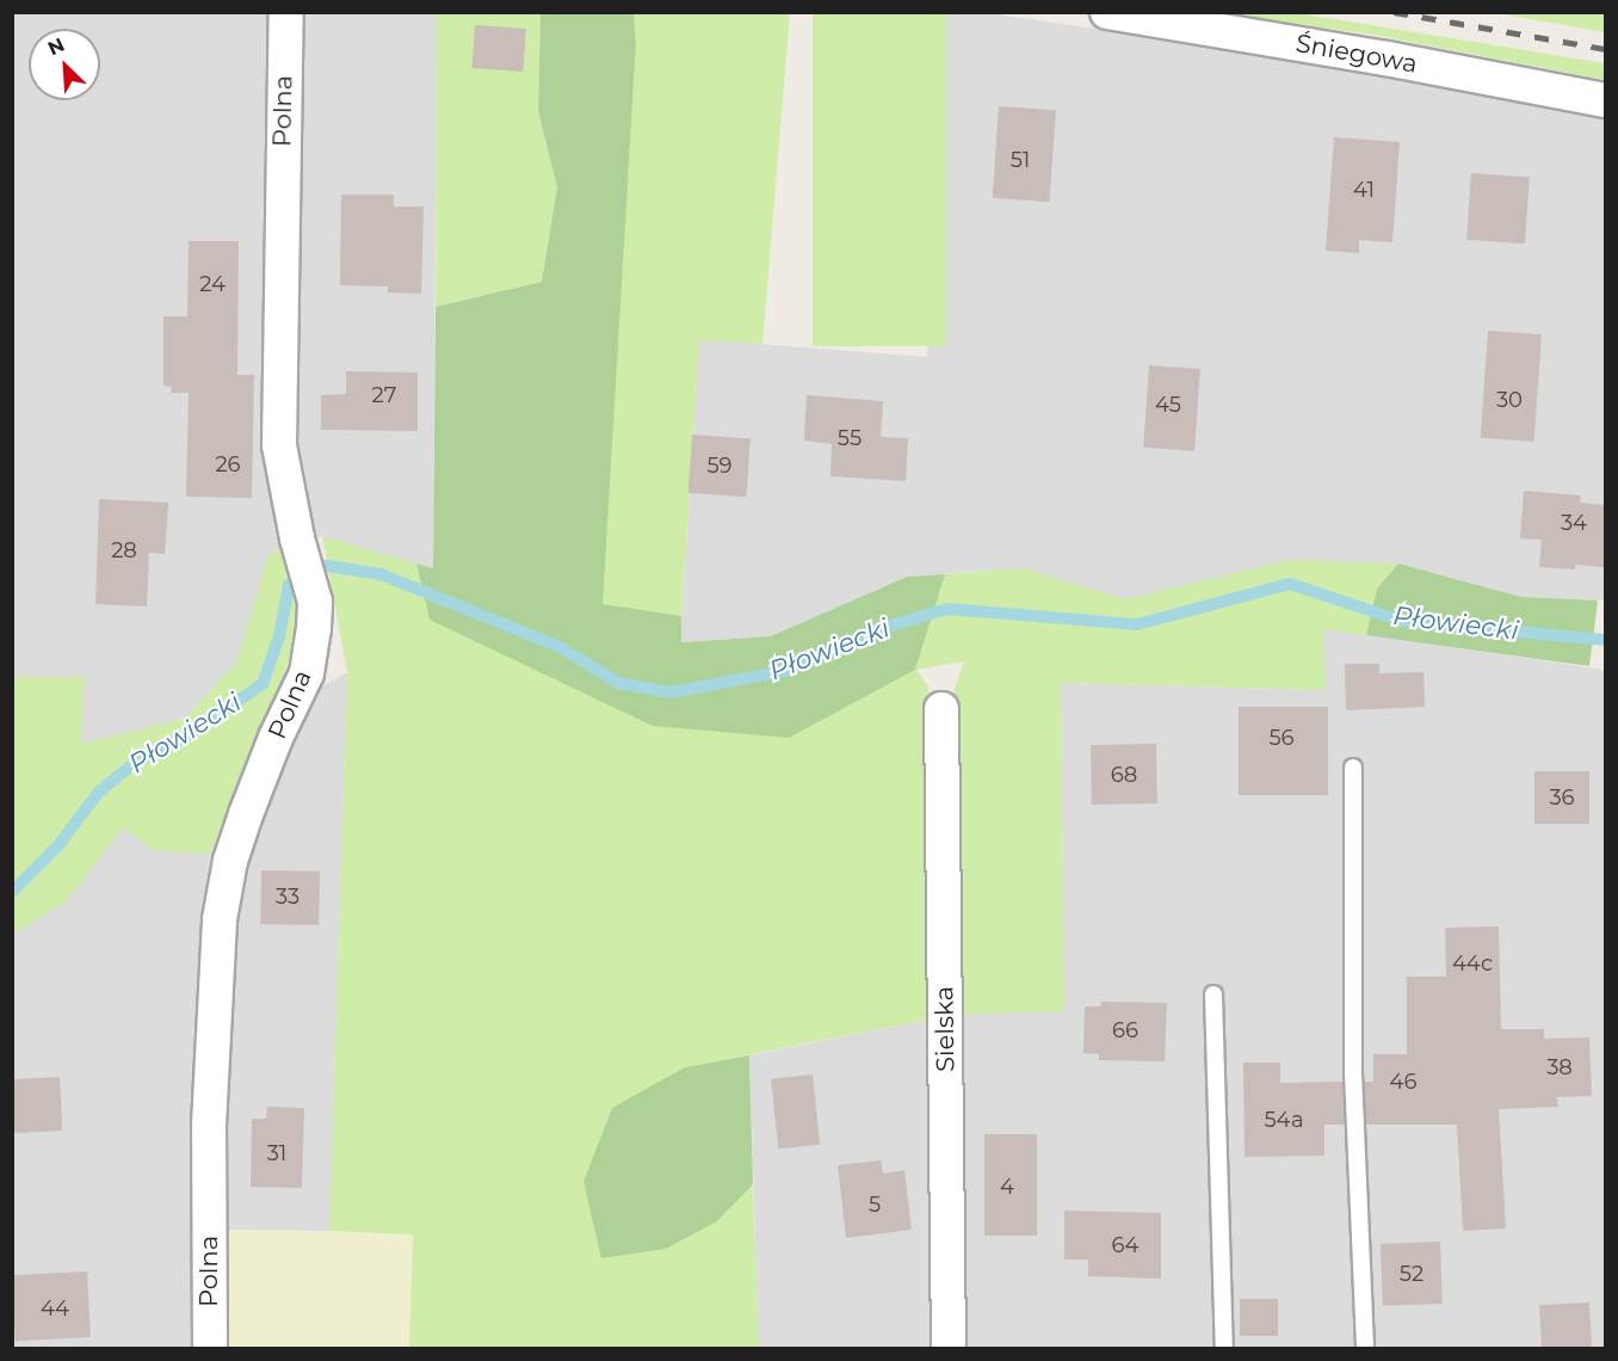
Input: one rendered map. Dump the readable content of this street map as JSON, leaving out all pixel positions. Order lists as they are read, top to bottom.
{
  "streets": {
    "street": ["Śniegowa", "Polna", "Sielska"]
  },
  "water": ["Płowiecki"],
  "house_numbers": [
    "51",
    "41",
    "24",
    "27",
    "30",
    "45",
    "55",
    "26",
    "59",
    "34",
    "28",
    "56",
    "68",
    "36",
    "33",
    "44c",
    "66",
    "38",
    "46",
    "54a",
    "31",
    "4",
    "5",
    "64",
    "52",
    "44"
  ],
  "north": "top left"
}
